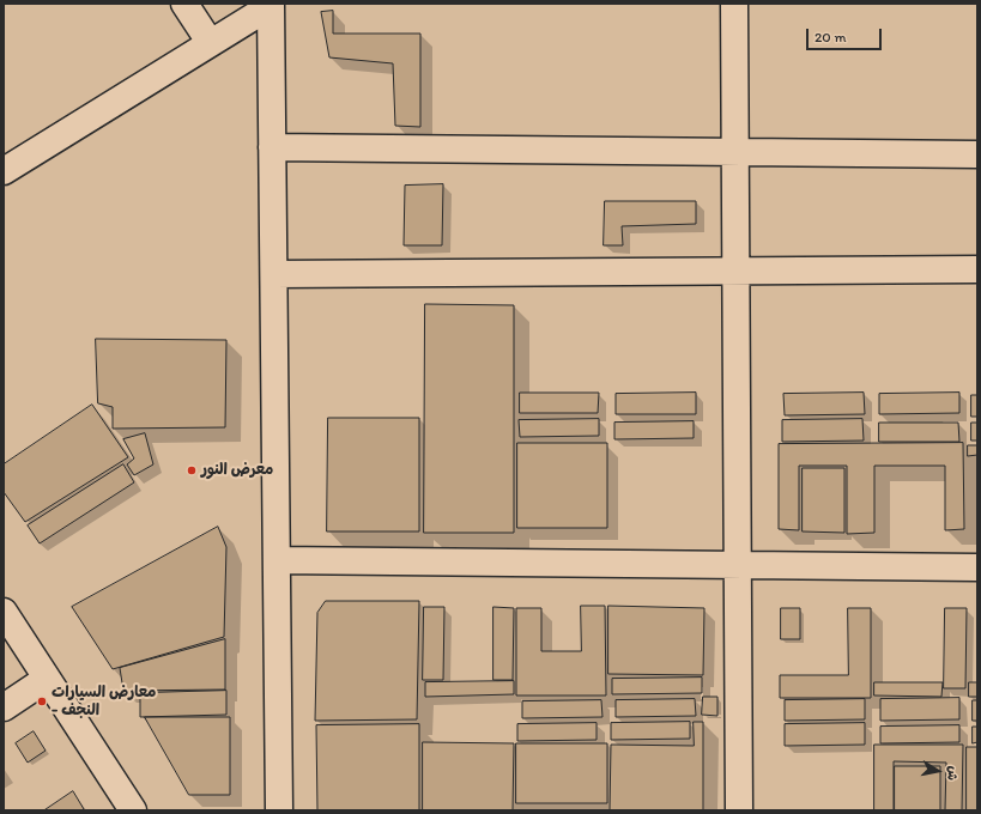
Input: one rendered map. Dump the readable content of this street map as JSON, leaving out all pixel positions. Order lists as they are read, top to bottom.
{
  "places": ["معرض النور", "معارض السيارات - النجف"],
  "scale_bar": "20 m",
  "north": "right"
}
